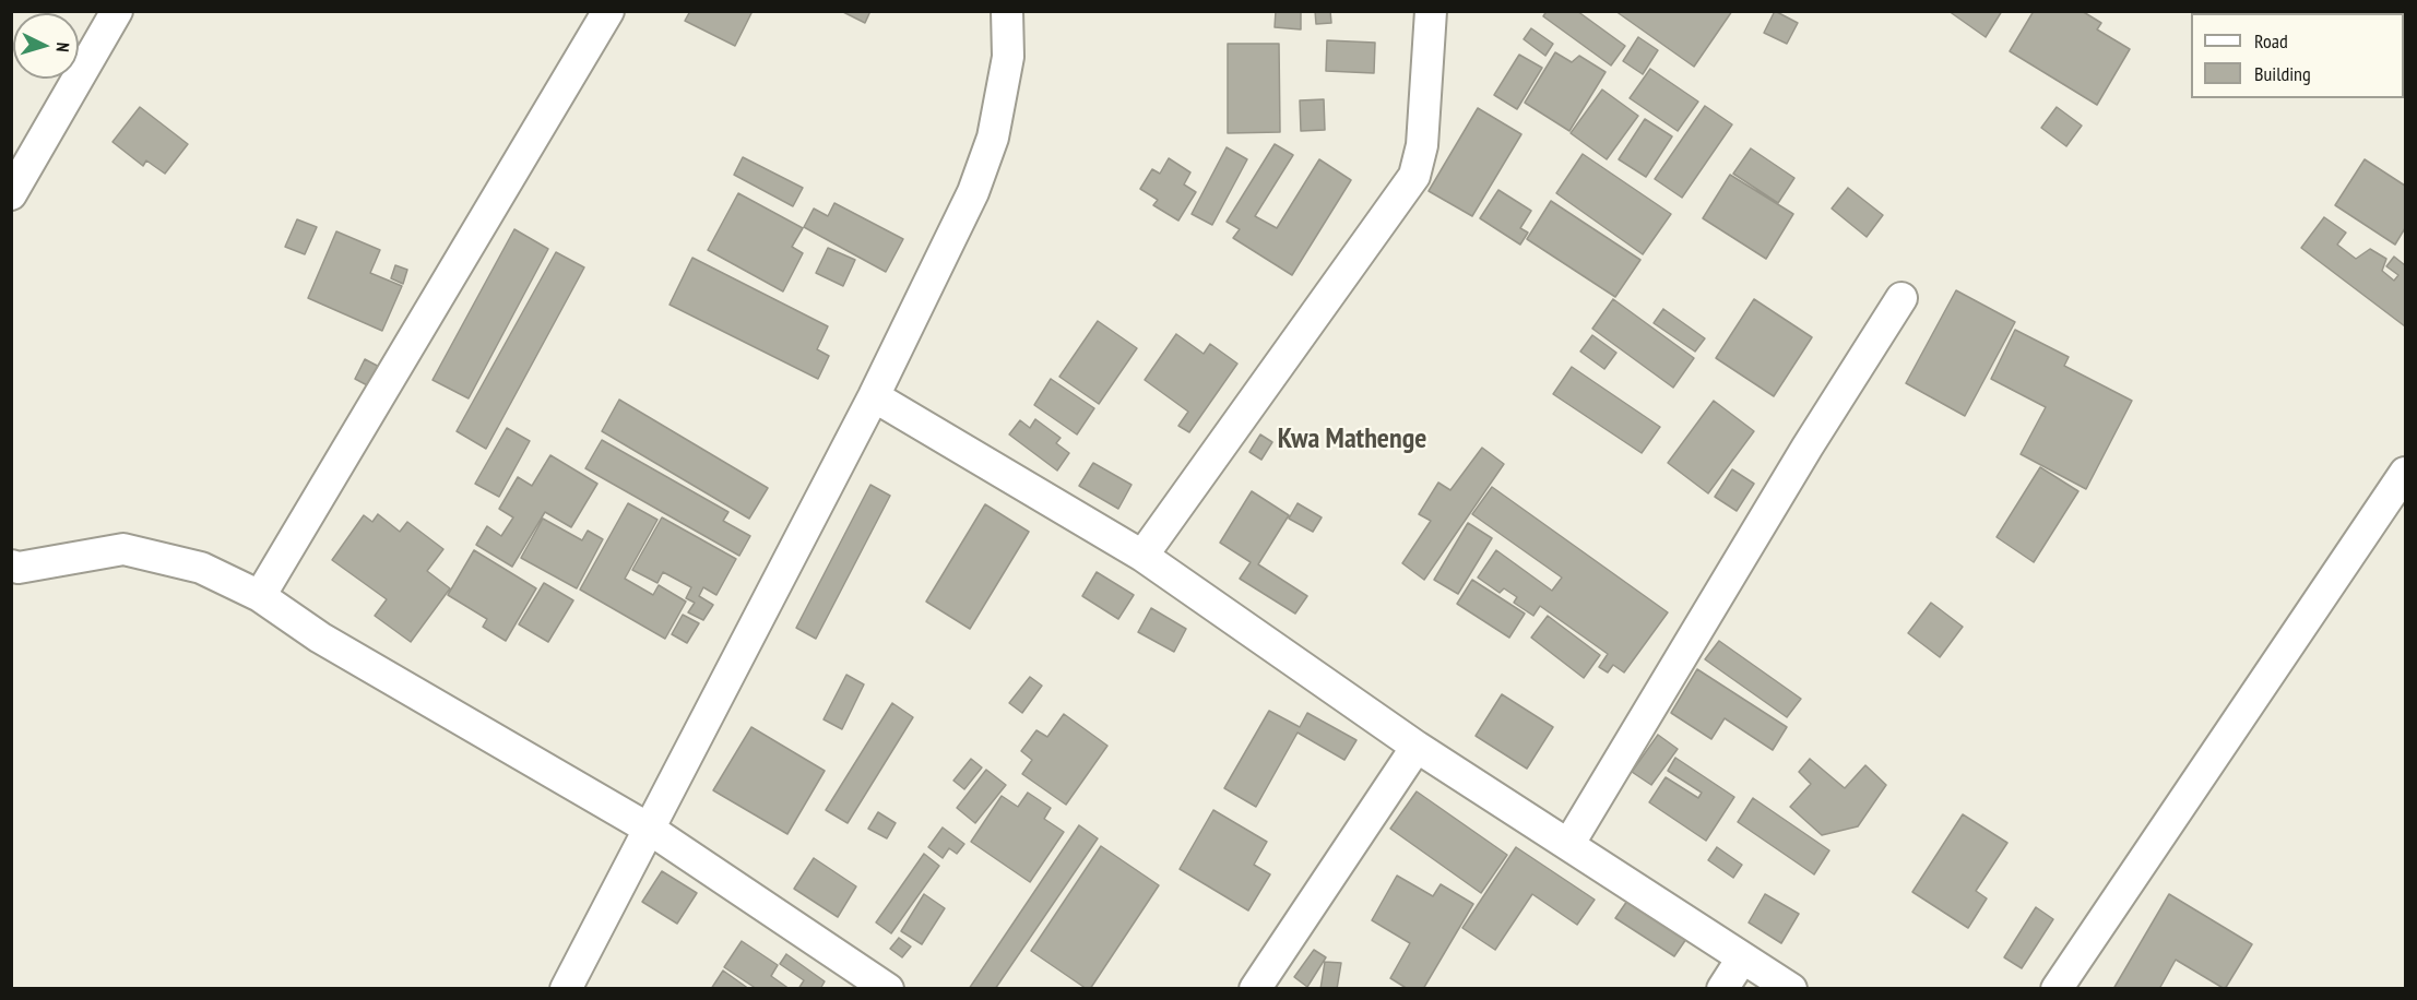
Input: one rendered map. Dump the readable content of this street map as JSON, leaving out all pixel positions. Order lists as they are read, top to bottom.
{
  "districts": ["Kwa Mathenge"],
  "legend": ["Road", "Building"],
  "north": "right"
}
